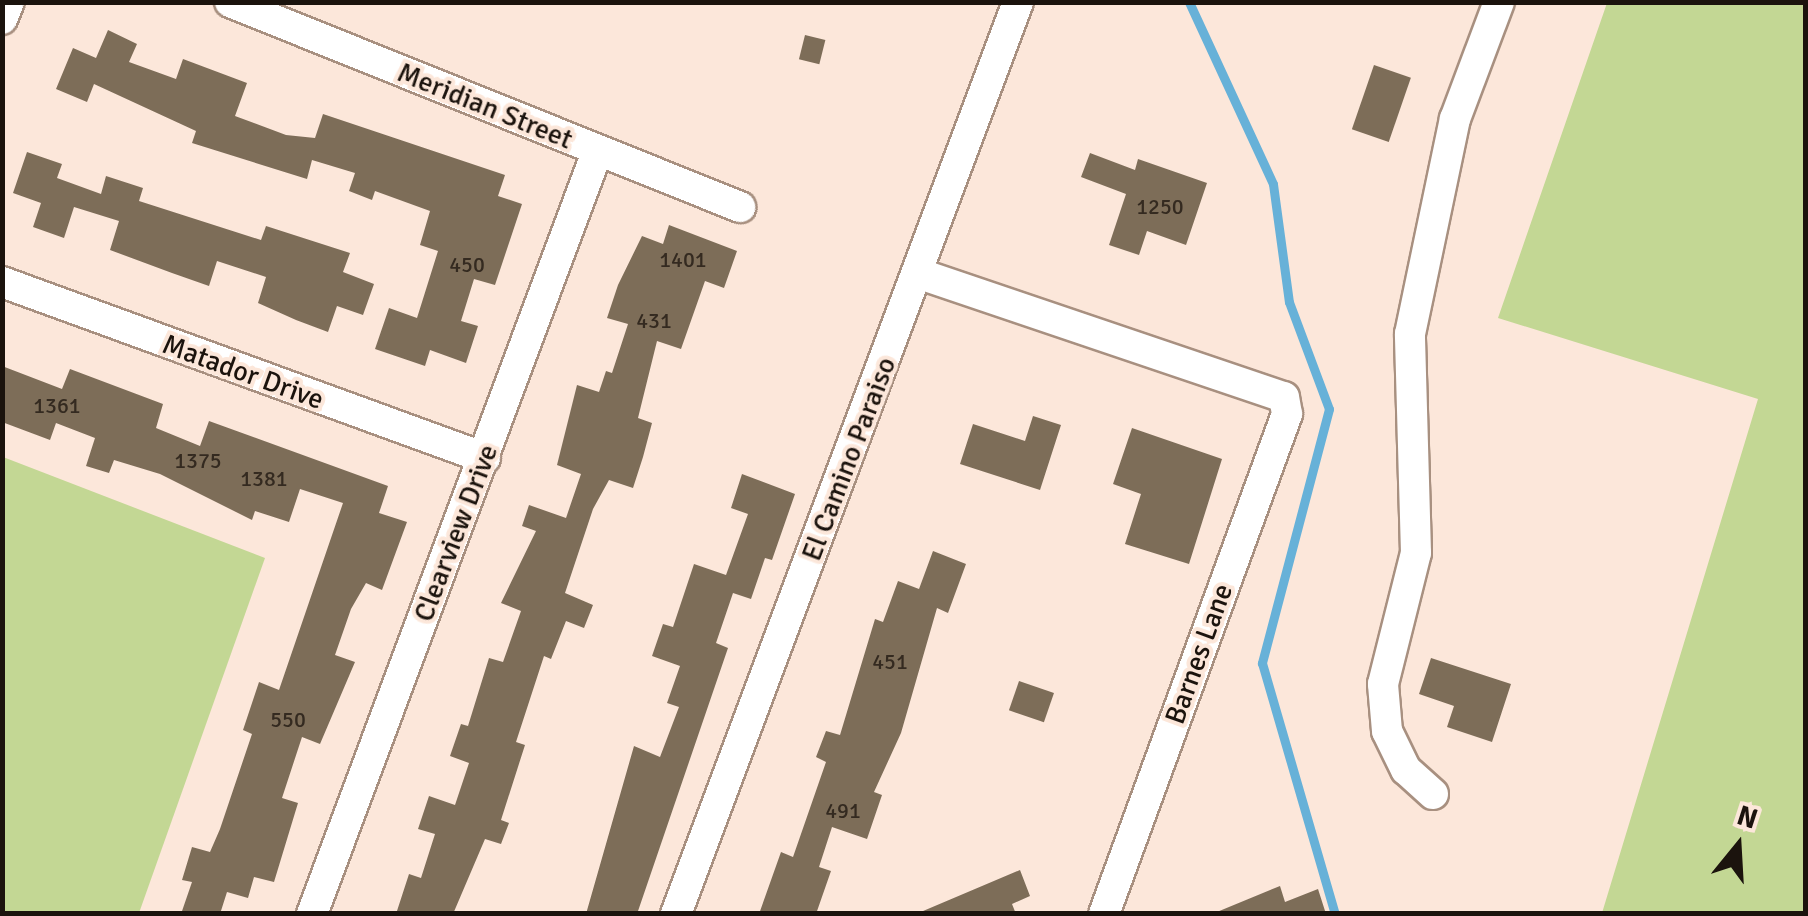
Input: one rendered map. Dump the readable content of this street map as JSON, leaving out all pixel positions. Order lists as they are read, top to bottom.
{
  "streets": {
    "street": [
      "Meridian Street",
      "Matador Drive",
      "El Camino Paraiso",
      "Clearview Drive",
      "Barnes Lane"
    ]
  },
  "crossings": [
    ["Meridian Street", "Clearview Drive"],
    ["Matador Drive", "Clearview Drive"],
    ["El Camino Paraiso", "Barnes Lane"]
  ],
  "house_numbers": [
    "1250",
    "1401",
    "450",
    "431",
    "1361",
    "1375",
    "1381",
    "451",
    "550",
    "491"
  ],
  "north": "top"
}
